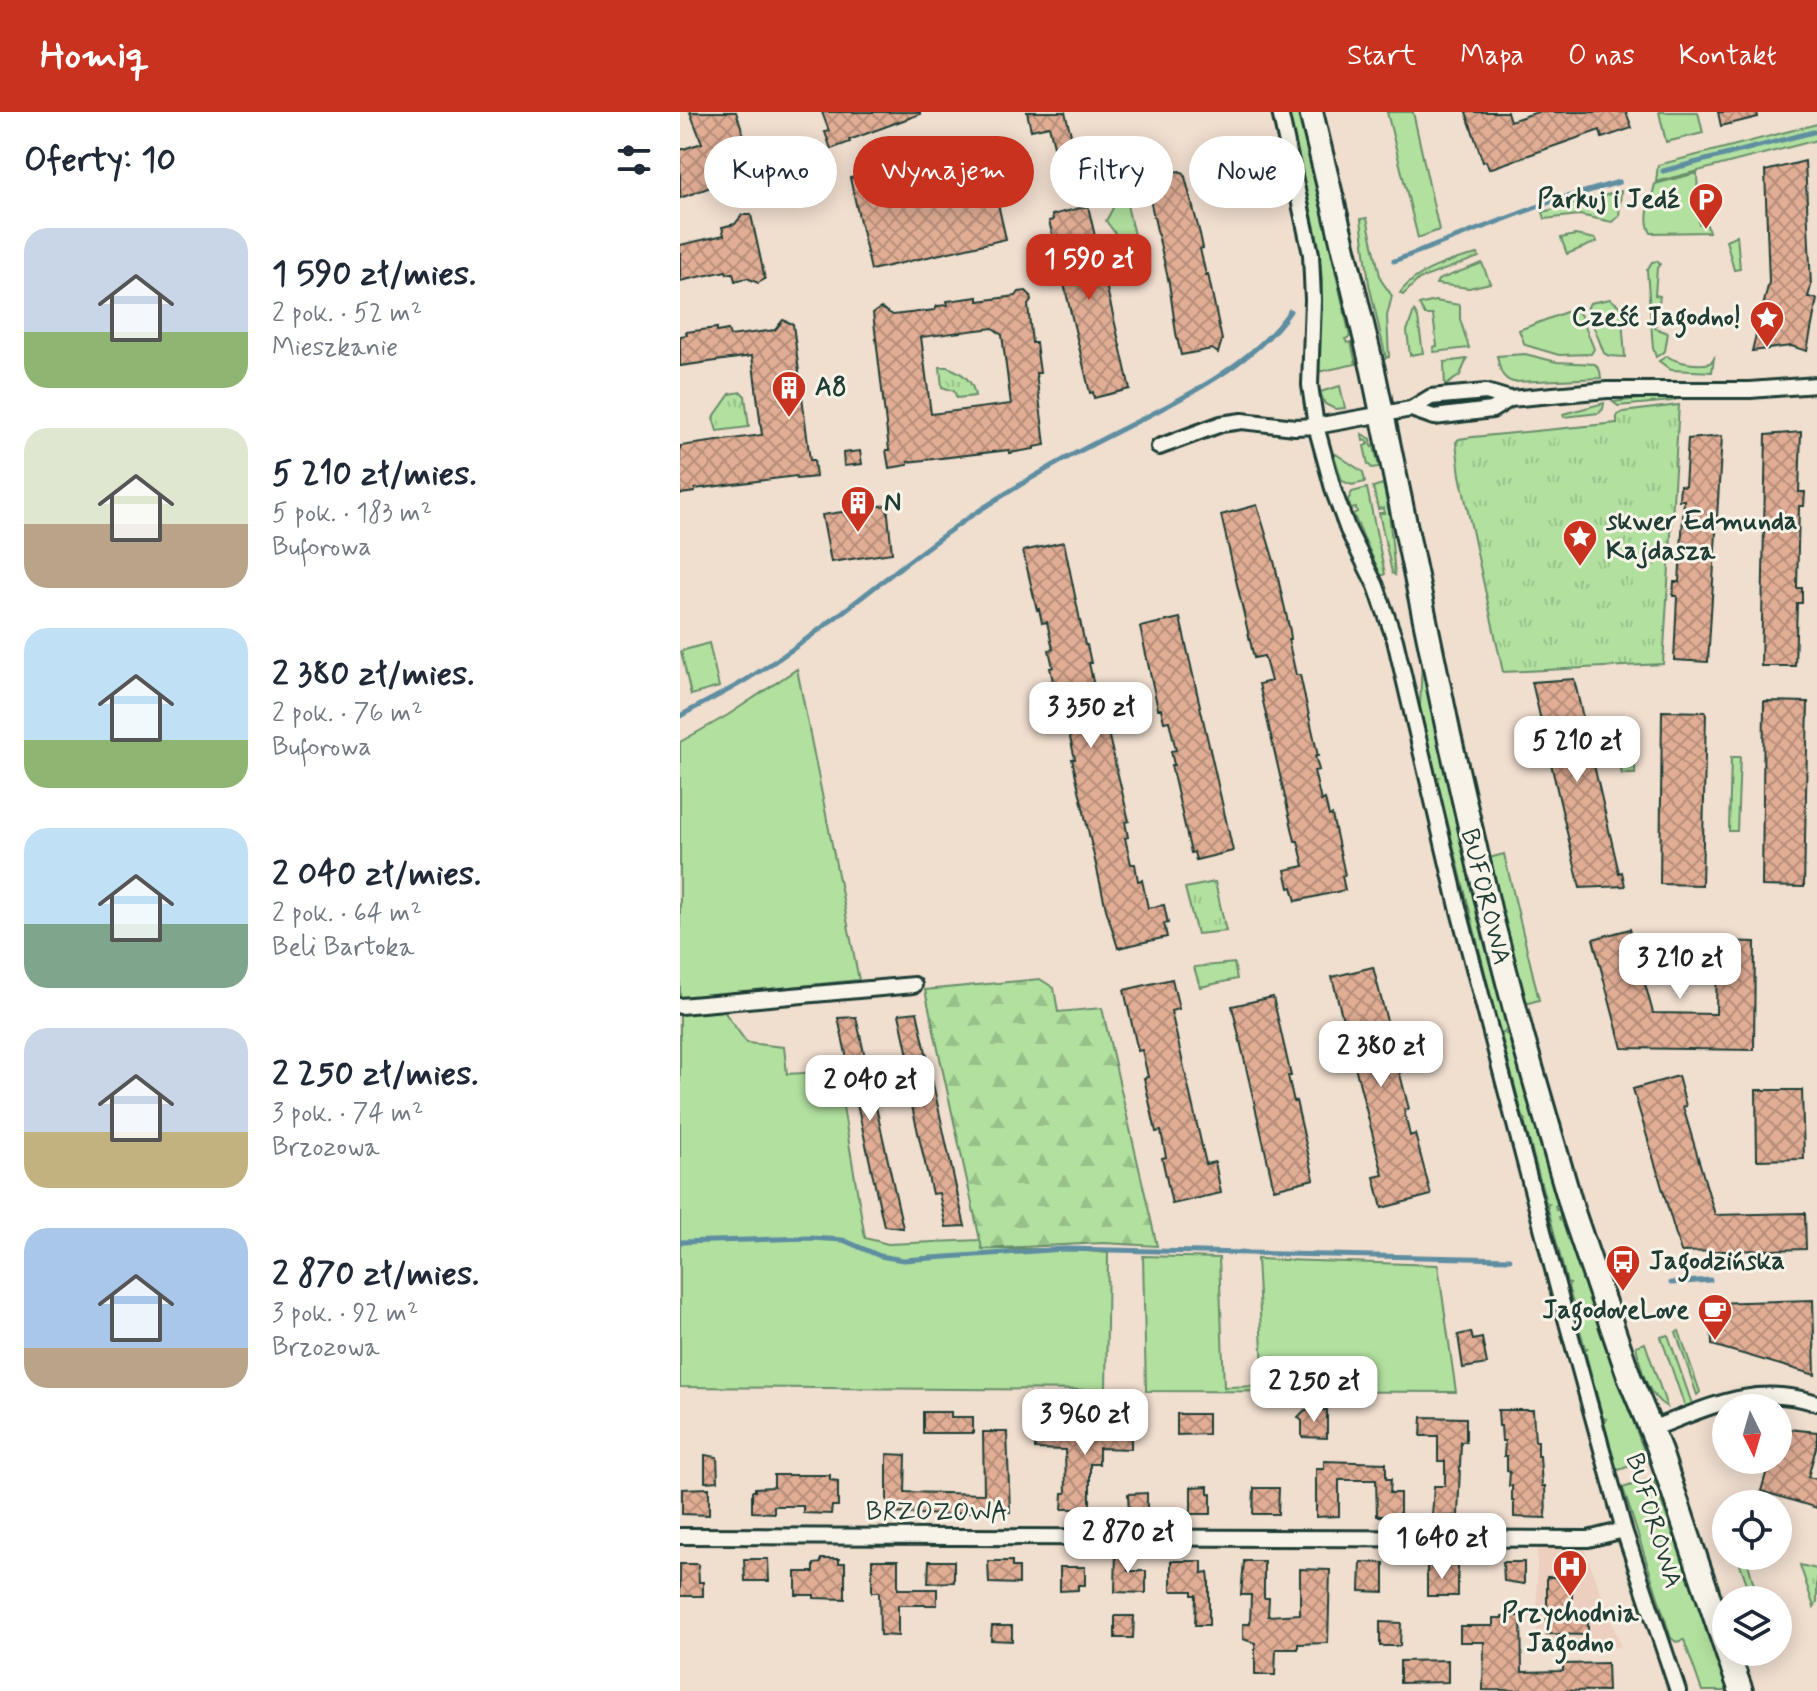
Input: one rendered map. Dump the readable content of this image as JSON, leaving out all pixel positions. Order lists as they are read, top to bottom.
{
  "streets": {
    "main road": ["BUFOROWA"],
    "street": ["BRZOZOWA"]
  },
  "crossings": [
    ["BUFOROWA", "BRZOZOWA"]
  ],
  "places": {
    "parking": ["Parkuj i Jedź"],
    "place": ["Cześć Jagodno!", "skwer Edmunda Kajdasza"],
    "building": ["A8", "N"],
    "bus stop": ["Jagodzińska"],
    "cafe": ["JagodoveLove"],
    "hospital": ["Przychodnia Jagodno"]
  },
  "north": "bottom",
  "page": {
    "header": "Homiq",
    "nav": [
      "Start",
      "Mapa",
      "O nas",
      "Kontakt"
    ],
    "heading": "Oferty: 10",
    "chip": [
      "Kupno",
      "Wynajem",
      "Filtry",
      "Nowe"
    ],
    "list": [
      {
        "name": "1 590 zł/mies.",
        "note": "2 pok. · 52 m² · Mieszkanie"
      },
      {
        "name": "5 210 zł/mies.",
        "note": "5 pok. · 183 m² · Buforowa"
      },
      {
        "name": "2 380 zł/mies.",
        "note": "2 pok. · 76 m² · Buforowa"
      },
      {
        "name": "2 040 zł/mies.",
        "note": "2 pok. · 64 m² · Beli Bartoka"
      },
      {
        "name": "2 250 zł/mies.",
        "note": "3 pok. · 74 m² · Brzozowa"
      },
      {
        "name": "2 870 zł/mies.",
        "note": "3 pok. · 92 m² · Brzozowa"
      }
    ],
    "price": [
      "1 590 zł",
      "3 350 zł",
      "5 210 zł",
      "3 210 zł",
      "2 380 zł",
      "2 040 zł",
      "2 250 zł",
      "3 960 zł",
      "2 870 zł",
      "1 640 zł"
    ]
  }
}
